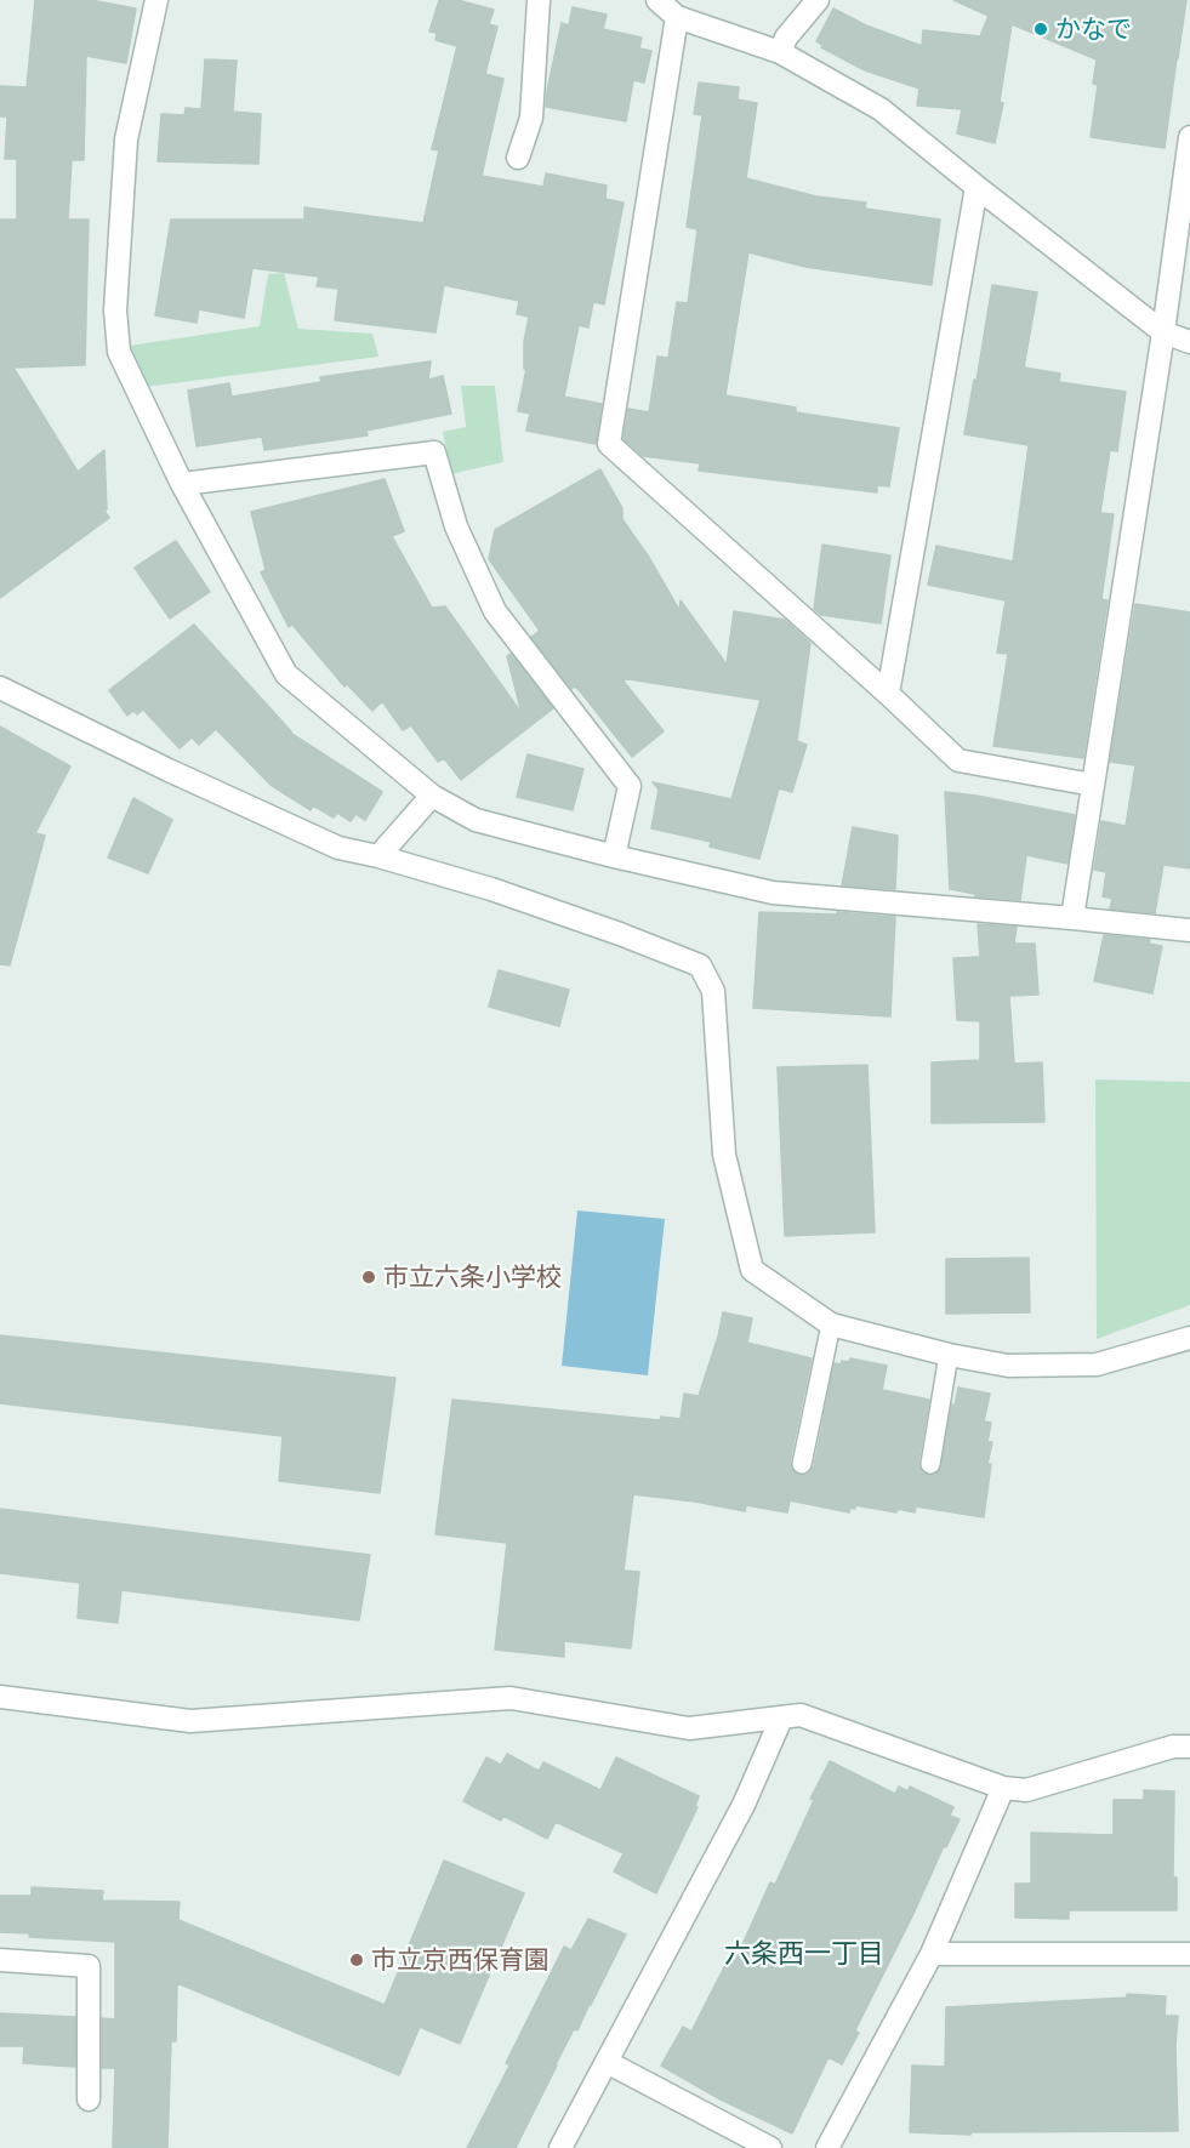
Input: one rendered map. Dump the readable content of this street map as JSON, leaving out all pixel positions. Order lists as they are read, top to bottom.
{
  "districts": ["六条西一丁目"],
  "places": ["かなで", "市立六条小学校", "市立京西保育園"]
}
